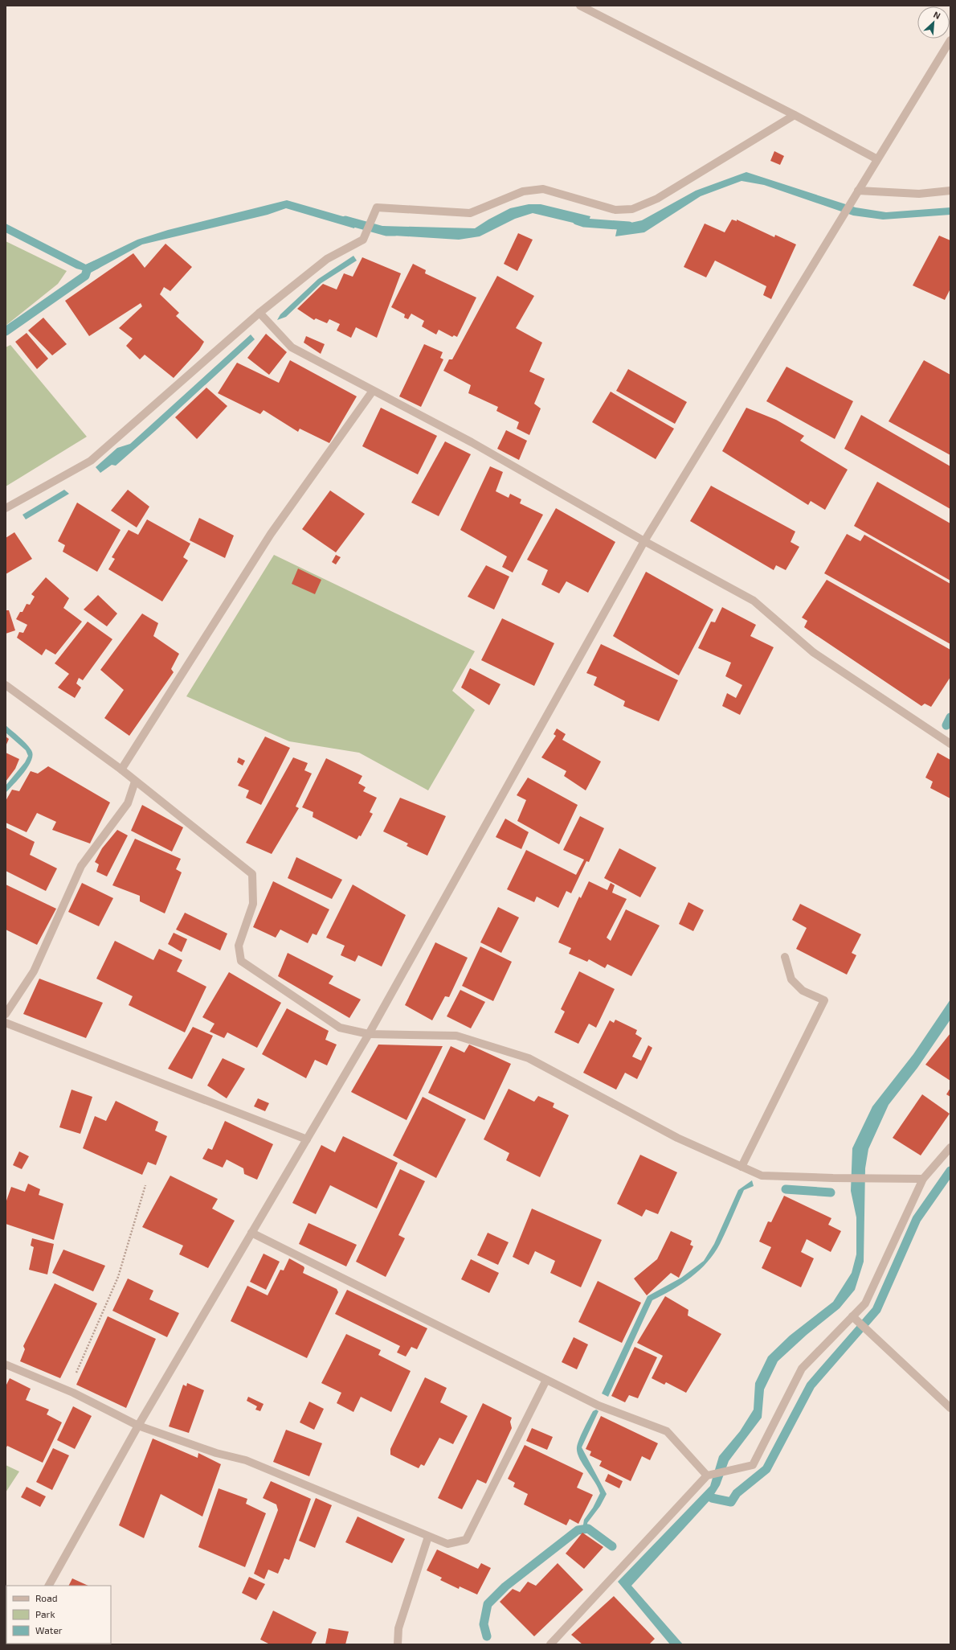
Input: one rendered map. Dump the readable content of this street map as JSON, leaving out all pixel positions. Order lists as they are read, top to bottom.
{
  "legend": ["Road", "Park", "Water"],
  "north": "top right"
}
